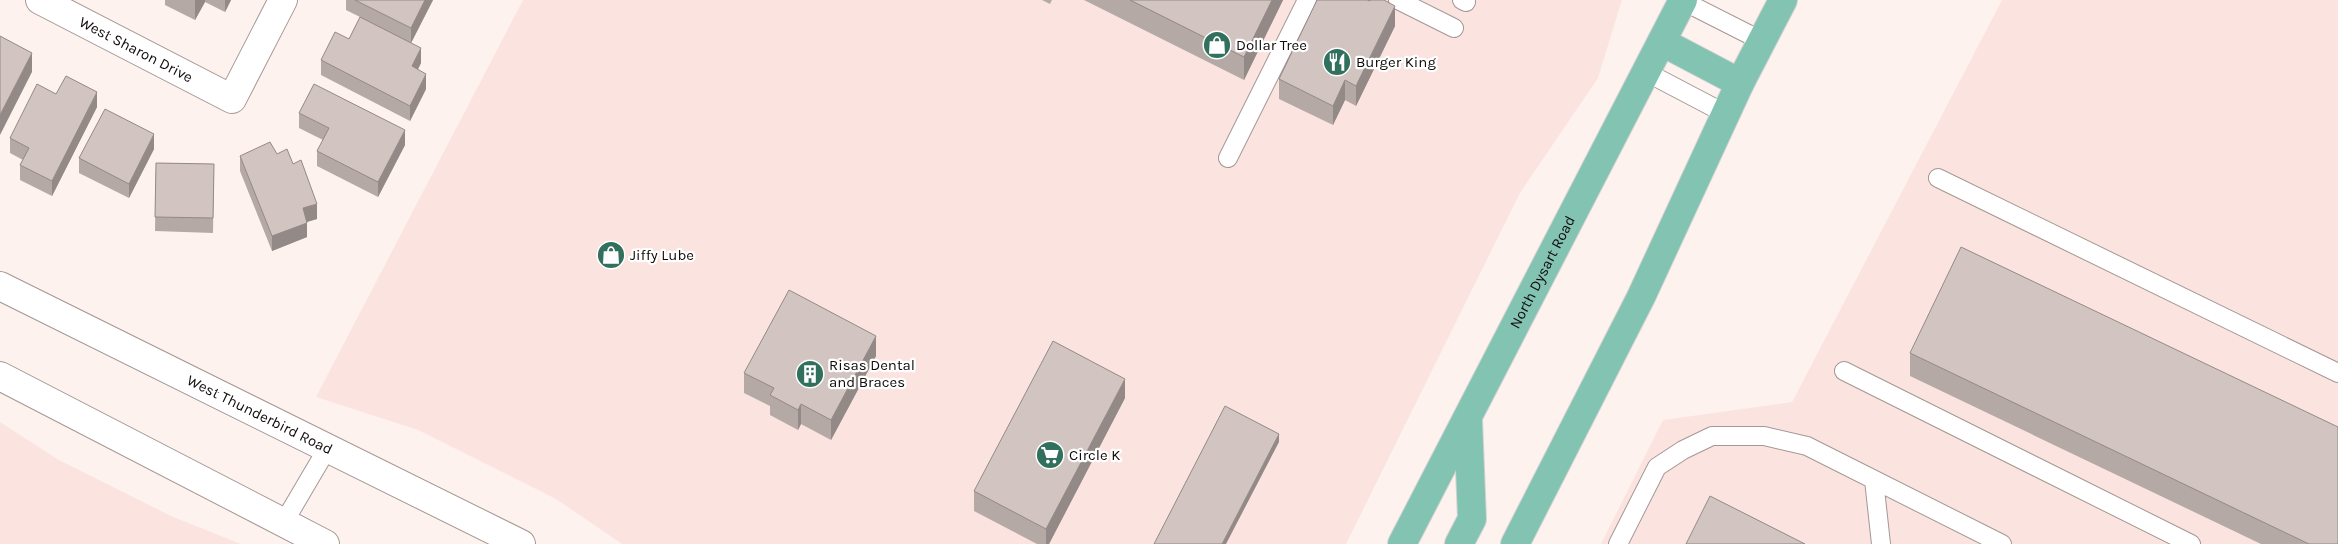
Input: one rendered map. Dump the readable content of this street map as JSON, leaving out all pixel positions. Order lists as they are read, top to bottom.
{
  "streets": {
    "main road": ["West Sharon Drive", "North Dysart Road", "West Thunderbird Road"]
  },
  "places": {
    "shop": ["Dollar Tree", "Jiffy Lube"],
    "restaurant": ["Burger King"],
    "building": ["Risas Dental and Braces"],
    "supermarket": ["Circle K"]
  }
}
